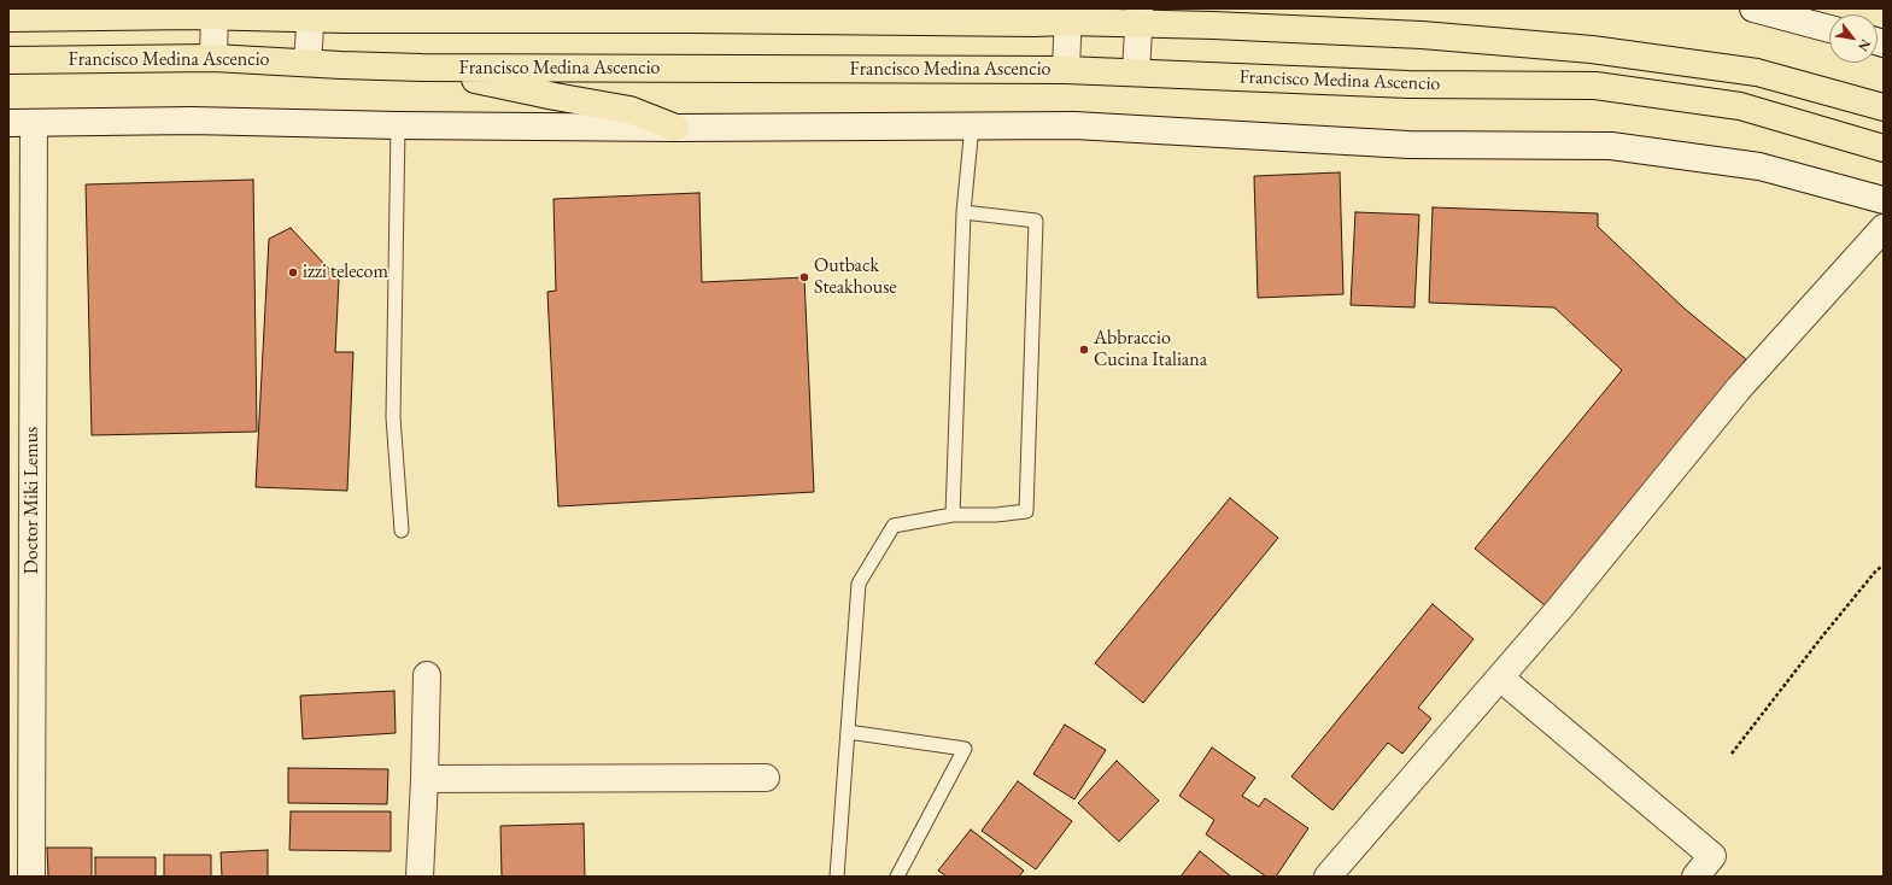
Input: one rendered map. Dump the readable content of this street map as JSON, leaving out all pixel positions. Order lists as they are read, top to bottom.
{
  "streets": {
    "highway": ["Francisco Medina Ascencio"],
    "street": ["Doctor Miki Lemus"]
  },
  "places": ["izzi telecom", "Outback Steakhouse", "Abbraccio Cucina Italiana"],
  "north": "bottom right"
}
